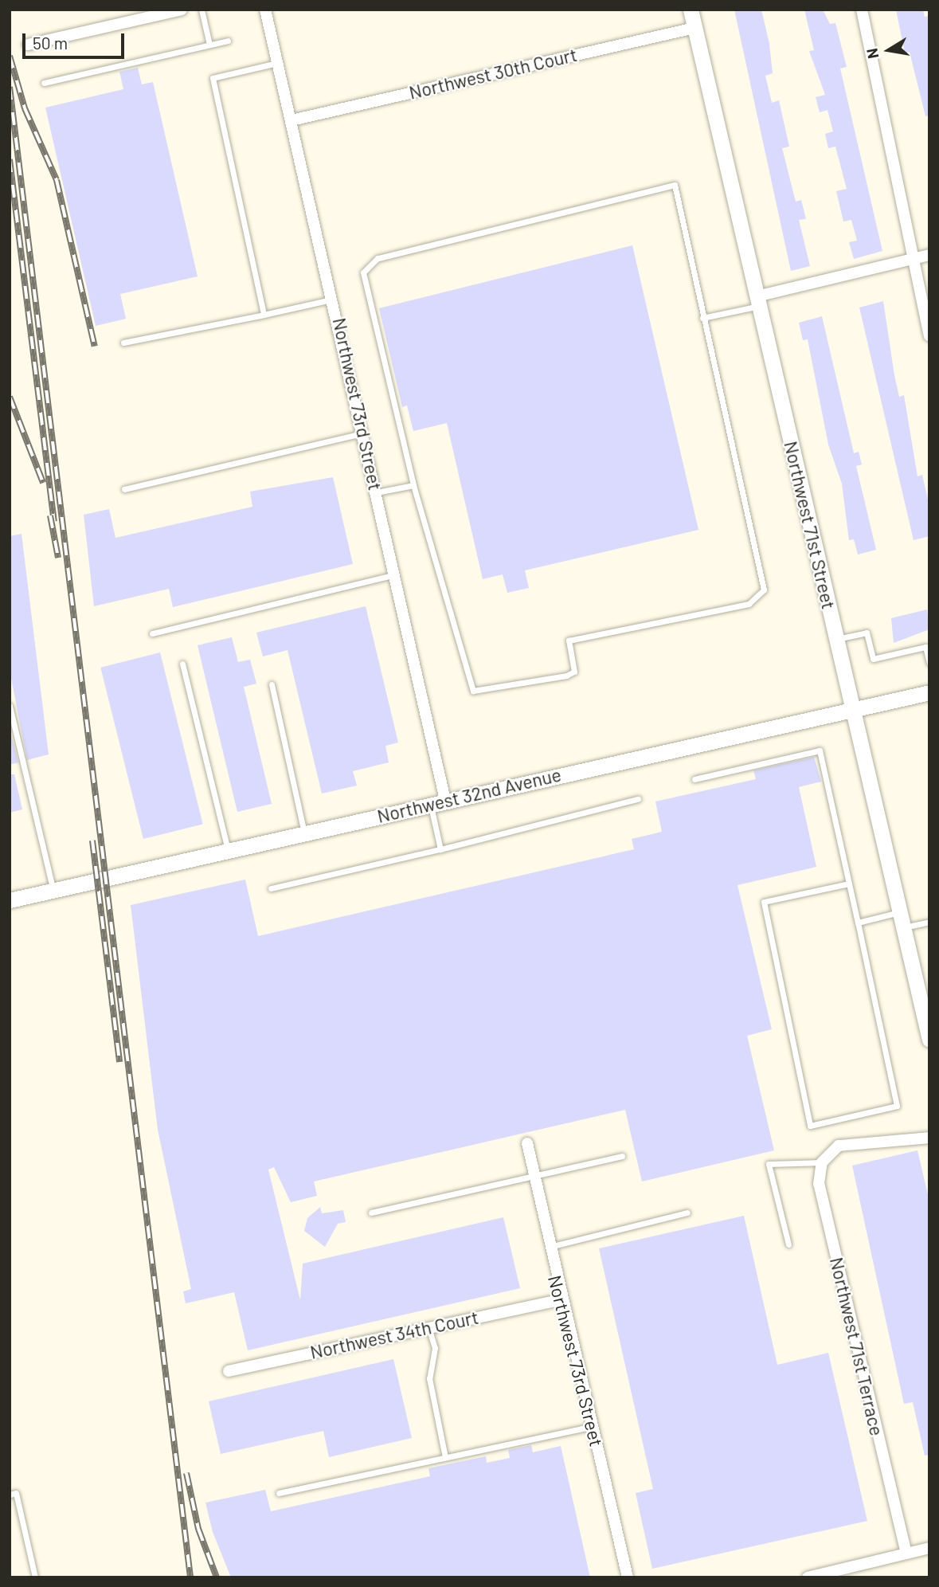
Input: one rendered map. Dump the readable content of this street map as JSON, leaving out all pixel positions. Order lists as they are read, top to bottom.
{
  "streets": {
    "street": [
      "Northwest 30th Court",
      "Northwest 73rd Street",
      "Northwest 71st Street",
      "Northwest 32nd Avenue",
      "Northwest 34th Court",
      "Northwest 71st Terrace"
    ]
  },
  "crossings": [
    ["Northwest 30th Court", "Northwest 73rd Street"],
    ["Northwest 30th Court", "Northwest 71st Street"],
    ["Northwest 73rd Street", "Northwest 32nd Avenue"],
    ["Northwest 73rd Street", "Northwest 34th Court"],
    ["Northwest 71st Street", "Northwest 32nd Avenue"]
  ],
  "scale_bar": "50 m",
  "north": "left"
}
